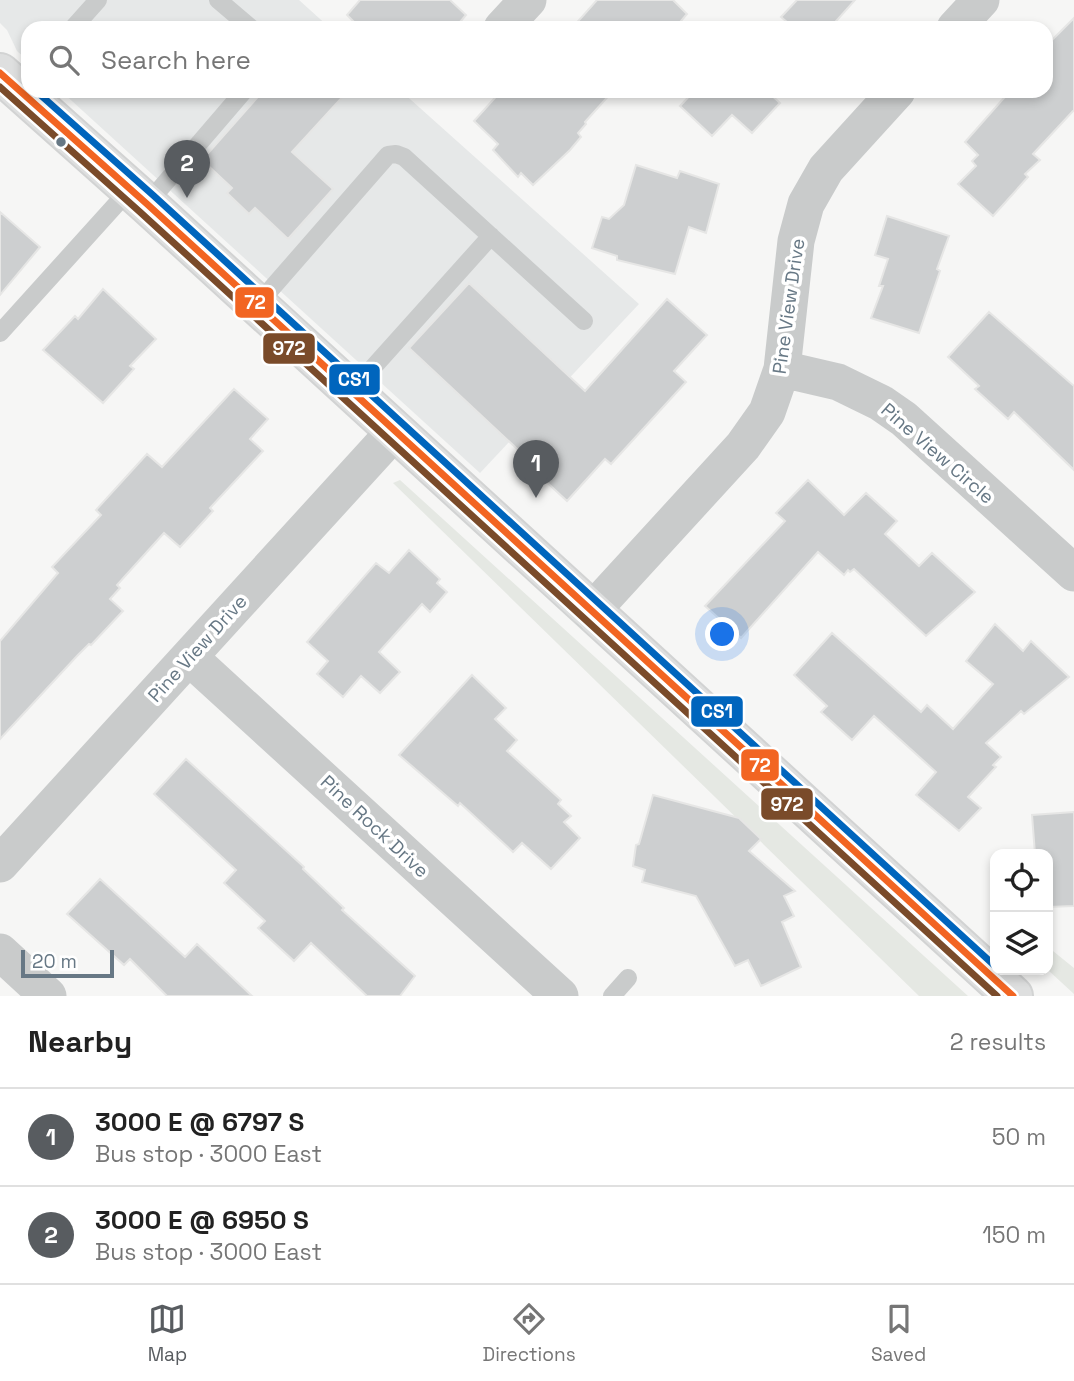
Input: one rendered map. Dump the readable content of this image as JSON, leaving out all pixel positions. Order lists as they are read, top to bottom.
{
  "streets": {
    "street": ["Pine View Drive", "Pine View Circle", "Pine Rock Drive"]
  },
  "crossings": [
    ["Pine View Drive", "Pine View Circle"],
    ["Pine View Drive", "Pine Rock Drive"]
  ],
  "lines": ["transit line 72", "transit line 972", "transit line CS1"],
  "scale_bar": "20 m",
  "page": {
    "search": "Search here",
    "pins": ["2", "1"],
    "scale": "20 m",
    "heading": ["Nearby", "2 results"],
    "list": [
      {
        "mark": "1",
        "name": "3000 E @ 6797 S",
        "note": "Bus stop · 3000 East",
        "value": "50 m"
      },
      {
        "mark": "2",
        "name": "3000 E @ 6950 S",
        "note": "Bus stop · 3000 East",
        "value": "150 m"
      }
    ],
    "nav": ["Map", "Directions", "Saved"]
  }
}
